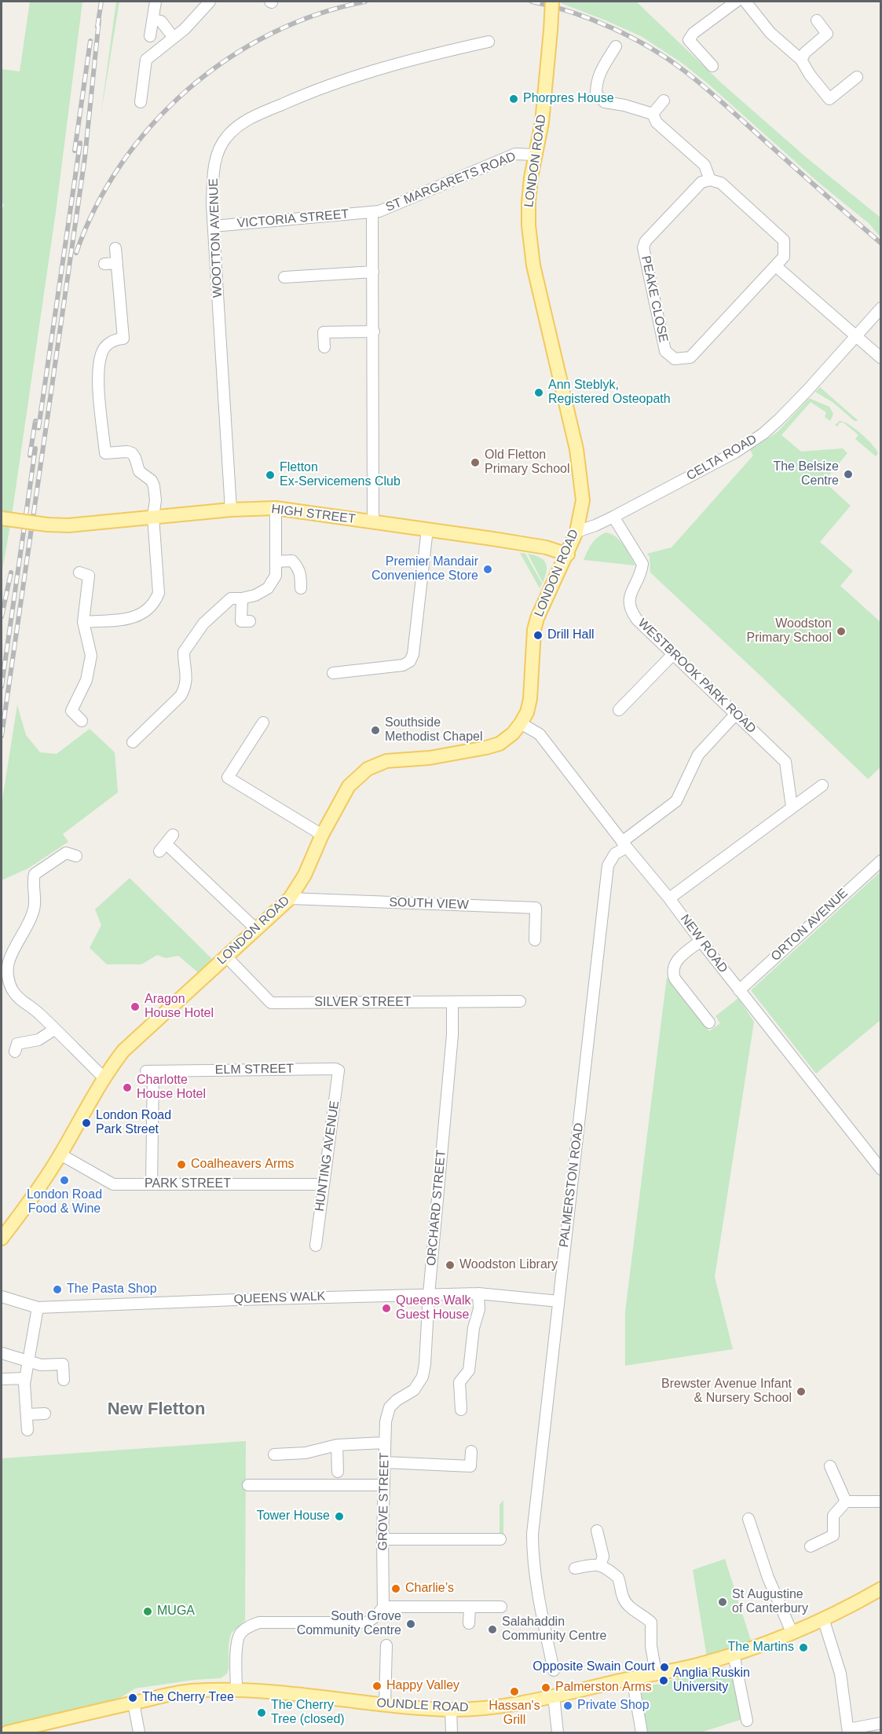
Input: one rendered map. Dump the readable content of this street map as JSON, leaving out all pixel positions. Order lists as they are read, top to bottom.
{
  "streets": {
    "main road": ["LONDON ROAD", "HIGH STREET", "OUNDLE ROAD"],
    "street": [
      "ST MARGARETS ROAD",
      "VICTORIA STREET",
      "WOOTTON AVENUE",
      "PEAKE CLOSE",
      "CELTA ROAD",
      "WESTBROOK PARK ROAD",
      "SOUTH VIEW",
      "ORTON AVENUE",
      "NEW ROAD",
      "SILVER STREET",
      "ELM STREET",
      "HUNTING AVENUE",
      "PARK STREET",
      "PALMERSTON ROAD",
      "ORCHARD STREET",
      "QUEENS WALK",
      "GROVE STREET"
    ]
  },
  "crossings": [
    ["LONDON ROAD", "ST MARGARETS ROAD"],
    ["LONDON ROAD", "CELTA ROAD"],
    ["LONDON ROAD", "HIGH STREET"],
    ["LONDON ROAD", "SOUTH VIEW"],
    ["LONDON ROAD", "NEW ROAD"],
    ["LONDON ROAD", "SILVER STREET"],
    ["LONDON ROAD", "PARK STREET"],
    ["ST MARGARETS ROAD", "VICTORIA STREET"],
    ["ST MARGARETS ROAD", "HIGH STREET"],
    ["VICTORIA STREET", "WOOTTON AVENUE"],
    ["WOOTTON AVENUE", "HIGH STREET"],
    ["CELTA ROAD", "WESTBROOK PARK ROAD"],
    ["WESTBROOK PARK ROAD", "PALMERSTON ROAD"],
    ["ORTON AVENUE", "NEW ROAD"],
    ["NEW ROAD", "PALMERSTON ROAD"],
    ["SILVER STREET", "ORCHARD STREET"],
    ["ELM STREET", "HUNTING AVENUE"],
    ["ELM STREET", "PARK STREET"],
    ["HUNTING AVENUE", "PARK STREET"],
    ["PALMERSTON ROAD", "QUEENS WALK"],
    ["ORCHARD STREET", "QUEENS WALK"],
    ["ORCHARD STREET", "GROVE STREET"]
  ],
  "districts": ["New Fletton"],
  "places": [
    "Phorpres House",
    "Ann Steblyk, Registered Osteopath",
    "Old Fletton Primary School",
    "The Belsize Centre",
    "Fletton Ex-Servicemens Club",
    "Premier Mandair Convenience Store",
    "Woodston Primary School",
    "Drill Hall",
    "Southside Methodist Chapel",
    "Aragon House Hotel",
    "Charlotte House Hotel",
    "London Road Park Street",
    "Coalheavers Arms",
    "London Road Food & Wine",
    "Woodston Library",
    "The Pasta Shop",
    "Queens Walk Guest House",
    "Brewster Avenue Infant & Nursery School",
    "Tower House",
    "Charlie’s",
    "St Augustine of Canterbury",
    "MUGA",
    "South Grove Community Centre",
    "Salahaddin Community Centre",
    "The Martins",
    "Opposite Swain Court",
    "Anglia Ruskin University",
    "Happy Valley",
    "Palmerston Arms",
    "Hassan's Grill",
    "The Cherry Tree",
    "Private Shop",
    "The Cherry Tree (closed)"
  ]
}
